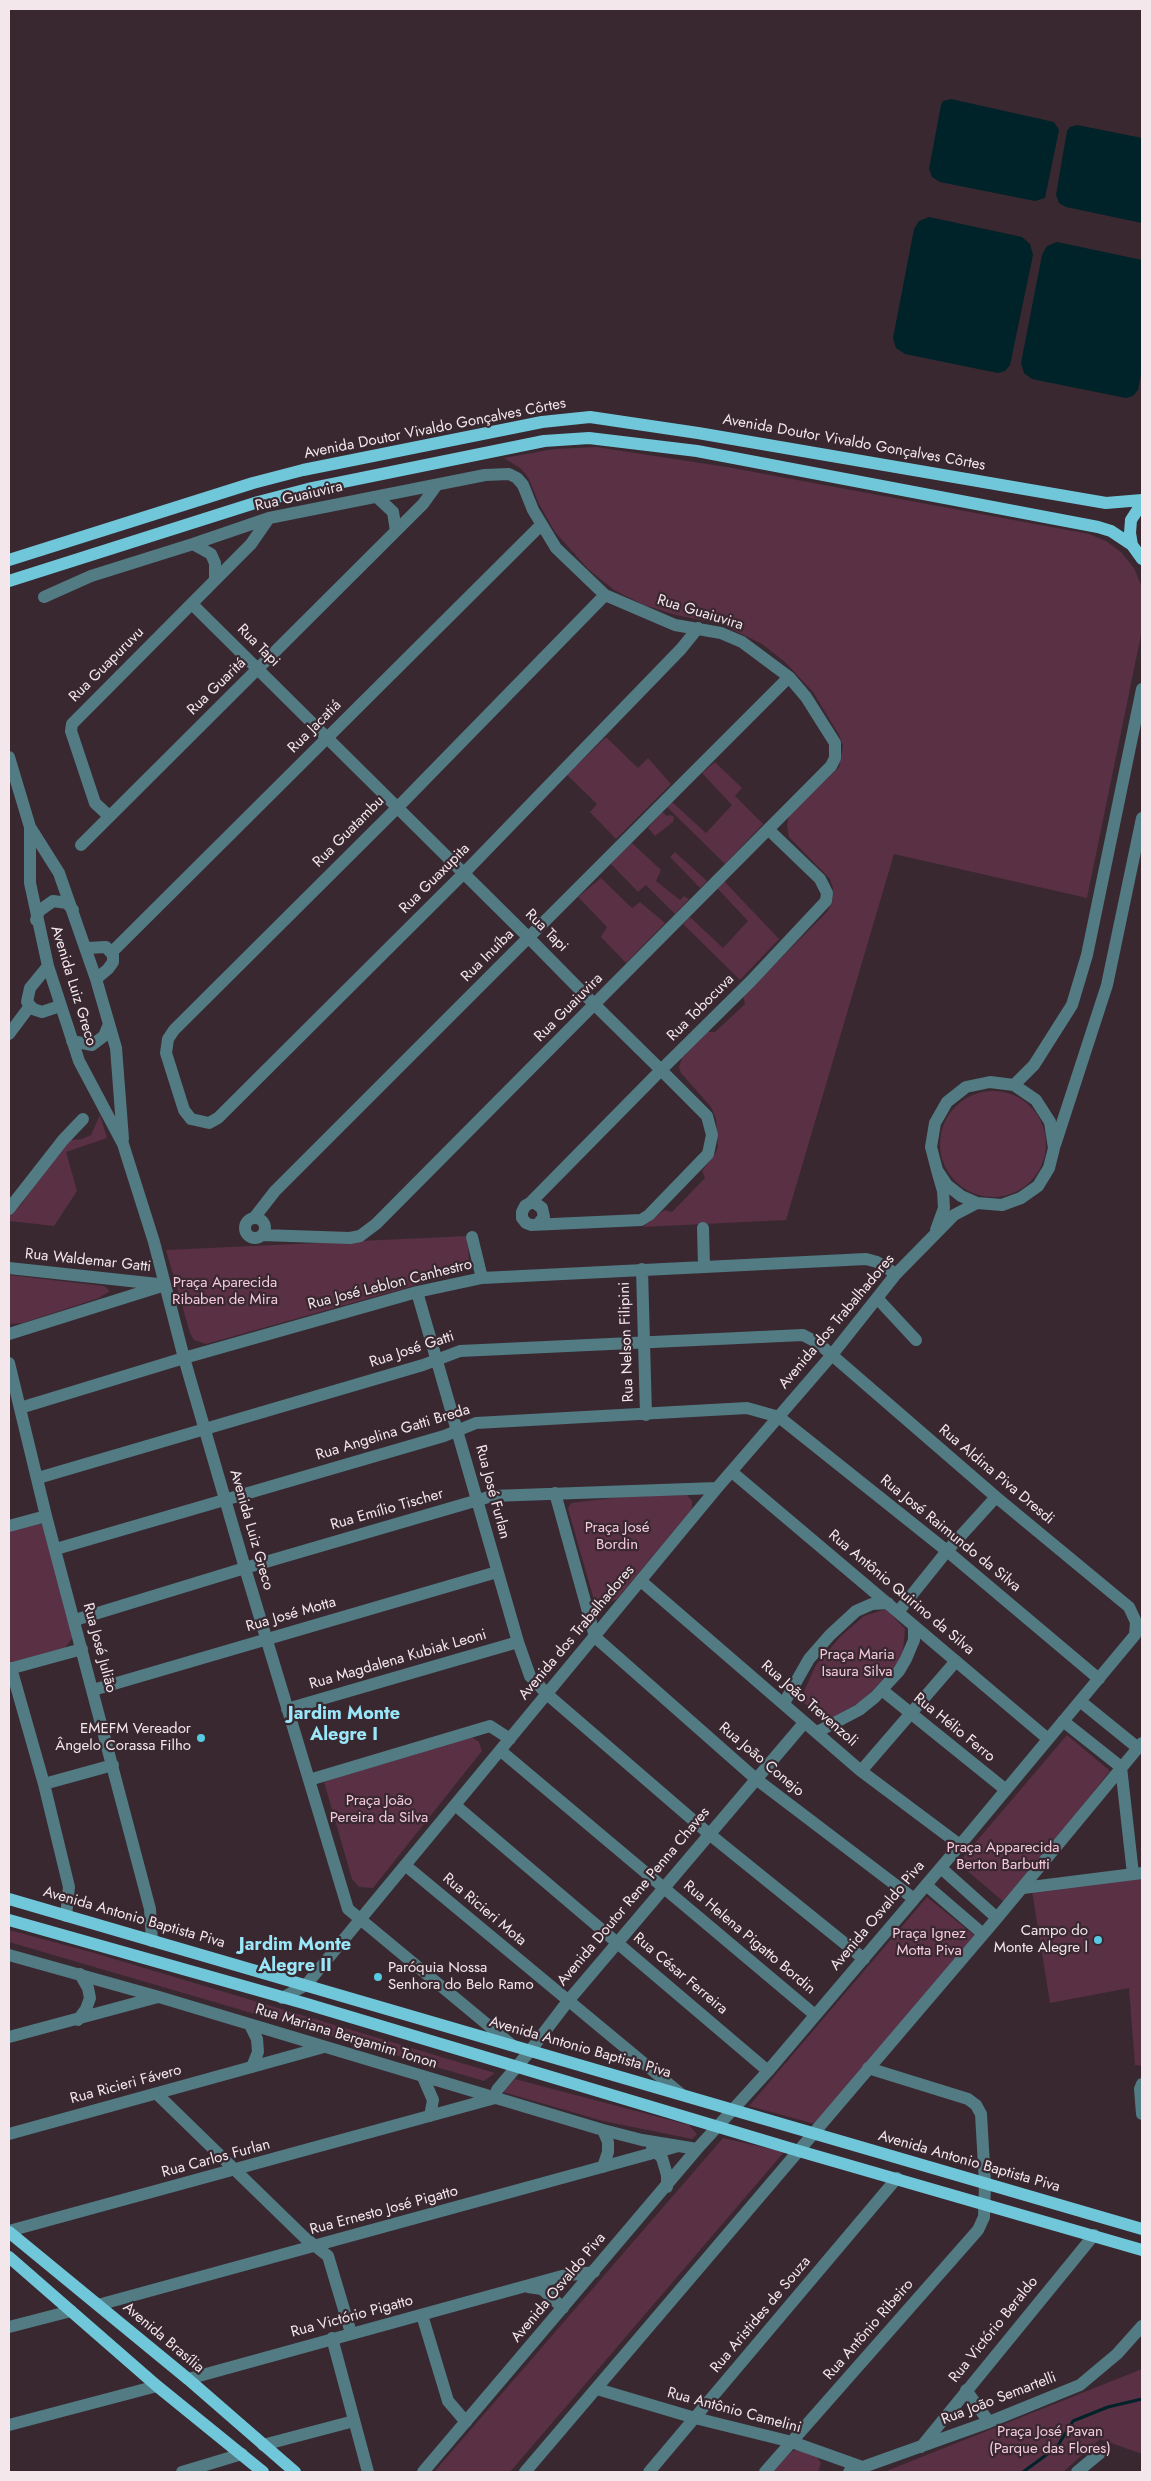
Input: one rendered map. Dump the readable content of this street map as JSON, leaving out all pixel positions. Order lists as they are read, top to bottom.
{
  "streets": {
    "main road": ["Avenida Doutor Vivaldo Gonçalves Côrtes", "Avenida Antonio Baptista Piva", "Avenida Brasília"],
    "street": [
      "Rua Guaiuvira",
      "Rua Tapi",
      "Rua Guapuruvu",
      "Rua Guaritá",
      "Rua Jacatiá",
      "Rua Guatambu",
      "Rua Guaxupita",
      "Rua Inuíba",
      "Avenida Luiz Greco",
      "Rua Tobocuva",
      "Rua Waldemar Gatti",
      "Rua José Leblon Canhestro",
      "Avenida dos Trabalhadores",
      "Rua Nelson Filipini",
      "Rua José Gatti",
      "Rua Angelina Gatti Breda",
      "Rua Aldina Piva Dresdi",
      "Rua José Furlan",
      "Rua Emílio Tischer",
      "Rua José Raimundo da Silva",
      "Rua Antônio Quirino da Silva",
      "Rua José Motta",
      "Rua José Julião",
      "Rua Magdalena Kubiak Leoni",
      "Rua João Trevenzoli",
      "Rua Hélio Ferro",
      "Rua João Conejo",
      "Avenida Doutor Rene Penna Chaves",
      "Rua Ricieri Mota",
      "Avenida Osvaldo Piva",
      "Rua Helena Pigatto Bordin",
      "Rua César Ferreira",
      "Rua Mariana Bergamim Tonon",
      "Rua Ricieri Fávero",
      "Rua Carlos Furlan",
      "Rua Ernesto José Pigatto",
      "Rua Aristides de Souza",
      "Rua Victório Pigatto",
      "Rua Antônio Ribeiro",
      "Rua Victório Beraldo",
      "Rua João Semartelli",
      "Rua Antônio Camelini"
    ]
  },
  "crossings": [
    ["Rua Guaiuvira", "Rua Tapi"],
    ["Rua Guaiuvira", "Rua Guapuruvu"],
    ["Rua Guaiuvira", "Rua Guaritá"],
    ["Rua Guaiuvira", "Rua Jacatiá"],
    ["Rua Guaiuvira", "Rua Guatambu"],
    ["Rua Guaiuvira", "Rua Guaxupita"],
    ["Rua Guaiuvira", "Rua Inuíba"],
    ["Rua Guaiuvira", "Rua Tobocuva"],
    ["Rua Tapi", "Rua Guapuruvu"],
    ["Rua Tapi", "Rua Guaritá"],
    ["Rua Tapi", "Rua Jacatiá"],
    ["Rua Tapi", "Rua Guatambu"],
    ["Rua Tapi", "Rua Guaxupita"],
    ["Rua Tapi", "Rua Inuíba"],
    ["Rua Tapi", "Rua Tobocuva"],
    ["Rua Guapuruvu", "Rua Guaritá"],
    ["Rua Jacatiá", "Avenida Luiz Greco"],
    ["Rua Guatambu", "Rua Guaxupita"],
    ["Avenida Luiz Greco", "Rua Waldemar Gatti"],
    ["Avenida Luiz Greco", "Rua José Leblon Canhestro"],
    ["Avenida Luiz Greco", "Avenida dos Trabalhadores"],
    ["Avenida Luiz Greco", "Rua José Gatti"],
    ["Avenida Luiz Greco", "Rua Angelina Gatti Breda"],
    ["Avenida Luiz Greco", "Rua Emílio Tischer"],
    ["Avenida Luiz Greco", "Rua José Motta"],
    ["Avenida Luiz Greco", "Rua Magdalena Kubiak Leoni"],
    ["Avenida Luiz Greco", "Avenida Antonio Baptista Piva"],
    ["Rua José Leblon Canhestro", "Avenida dos Trabalhadores"],
    ["Rua José Leblon Canhestro", "Rua Nelson Filipini"],
    ["Rua José Leblon Canhestro", "Rua José Furlan"],
    ["Rua José Leblon Canhestro", "Rua José Julião"],
    ["Avenida dos Trabalhadores", "Rua José Gatti"],
    ["Avenida dos Trabalhadores", "Rua Angelina Gatti Breda"],
    ["Avenida dos Trabalhadores", "Rua Aldina Piva Dresdi"],
    ["Avenida dos Trabalhadores", "Rua José Furlan"],
    ["Avenida dos Trabalhadores", "Rua Emílio Tischer"],
    ["Avenida dos Trabalhadores", "Rua José Raimundo da Silva"],
    ["Avenida dos Trabalhadores", "Rua Antônio Quirino da Silva"],
    ["Avenida dos Trabalhadores", "Rua João Trevenzoli"],
    ["Avenida dos Trabalhadores", "Rua João Conejo"],
    ["Avenida dos Trabalhadores", "Rua Ricieri Mota"],
    ["Avenida dos Trabalhadores", "Avenida Antonio Baptista Piva"],
    ["Avenida dos Trabalhadores", "Rua Helena Pigatto Bordin"],
    ["Avenida dos Trabalhadores", "Rua César Ferreira"],
    ["Rua Nelson Filipini", "Rua José Gatti"],
    ["Rua Nelson Filipini", "Rua Angelina Gatti Breda"],
    ["Rua José Gatti", "Rua Aldina Piva Dresdi"],
    ["Rua José Gatti", "Rua José Furlan"],
    ["Rua José Gatti", "Rua José Julião"],
    ["Rua Angelina Gatti Breda", "Rua José Furlan"],
    ["Rua Angelina Gatti Breda", "Rua José Raimundo da Silva"],
    ["Rua Angelina Gatti Breda", "Rua José Julião"],
    ["Rua Aldina Piva Dresdi", "Avenida Osvaldo Piva"],
    ["Rua José Furlan", "Rua Emílio Tischer"],
    ["Rua José Furlan", "Rua José Motta"],
    ["Rua José Furlan", "Rua Magdalena Kubiak Leoni"],
    ["Rua José Furlan", "Avenida Doutor Rene Penna Chaves"],
    ["Rua José Furlan", "Avenida Osvaldo Piva"],
    ["Rua Emílio Tischer", "Rua José Julião"],
    ["Rua José Raimundo da Silva", "Avenida Osvaldo Piva"],
    ["Rua Antônio Quirino da Silva", "Avenida Osvaldo Piva"],
    ["Rua José Motta", "Rua José Julião"],
    ["Rua José Julião", "Avenida Antonio Baptista Piva"],
    ["Rua João Trevenzoli", "Avenida Doutor Rene Penna Chaves"],
    ["Rua João Trevenzoli", "Avenida Osvaldo Piva"],
    ["Rua Hélio Ferro", "Avenida Osvaldo Piva"],
    ["Rua João Conejo", "Avenida Doutor Rene Penna Chaves"],
    ["Rua João Conejo", "Avenida Osvaldo Piva"],
    ["Avenida Doutor Rene Penna Chaves", "Rua Ricieri Mota"],
    ["Avenida Doutor Rene Penna Chaves", "Avenida Antonio Baptista Piva"],
    ["Avenida Doutor Rene Penna Chaves", "Rua Helena Pigatto Bordin"],
    ["Avenida Doutor Rene Penna Chaves", "Rua César Ferreira"],
    ["Avenida Doutor Rene Penna Chaves", "Rua Mariana Bergamim Tonon"],
    ["Avenida Doutor Rene Penna Chaves", "Rua Carlos Furlan"],
    ["Rua Ricieri Mota", "Avenida Antonio Baptista Piva"],
    ["Avenida Osvaldo Piva", "Avenida Antonio Baptista Piva"],
    ["Avenida Osvaldo Piva", "Rua Helena Pigatto Bordin"],
    ["Avenida Osvaldo Piva", "Rua César Ferreira"],
    ["Avenida Osvaldo Piva", "Rua Mariana Bergamim Tonon"],
    ["Avenida Osvaldo Piva", "Rua Victório Pigatto"],
    ["Avenida Antonio Baptista Piva", "Rua Antônio Ribeiro"],
    ["Rua Mariana Bergamim Tonon", "Rua Ricieri Fávero"],
    ["Rua Mariana Bergamim Tonon", "Rua Carlos Furlan"],
    ["Rua Mariana Bergamim Tonon", "Rua Ernesto José Pigatto"],
    ["Rua Carlos Furlan", "Avenida Brasília"],
    ["Rua Ernesto José Pigatto", "Avenida Brasília"],
    ["Rua Aristides de Souza", "Rua Antônio Camelini"],
    ["Rua Victório Pigatto", "Avenida Brasília"],
    ["Rua Antônio Ribeiro", "Rua Antônio Camelini"],
    ["Rua Victório Beraldo", "Rua João Semartelli"],
    ["Rua João Semartelli", "Rua Antônio Camelini"]
  ],
  "districts": ["Jardim Monte Alegre I", "Jardim Monte Alegre II"],
  "parks": [
    "Praça Aparecida Ribaben de Mira",
    "Praça José Bordin",
    "Praça Maria Isaura Silva",
    "Praça João Pereira da Silva",
    "Praça Apparecida Berton Barbutti",
    "Praça Ignez Motta Piva",
    "Praça José Pavan (Parque das Flores)"
  ],
  "places": ["EMEFM Vereador Ângelo Corassa Filho", "Campo do Monte Alegre l", "Paróquia Nossa Senhora do Belo Ramo"]
}
